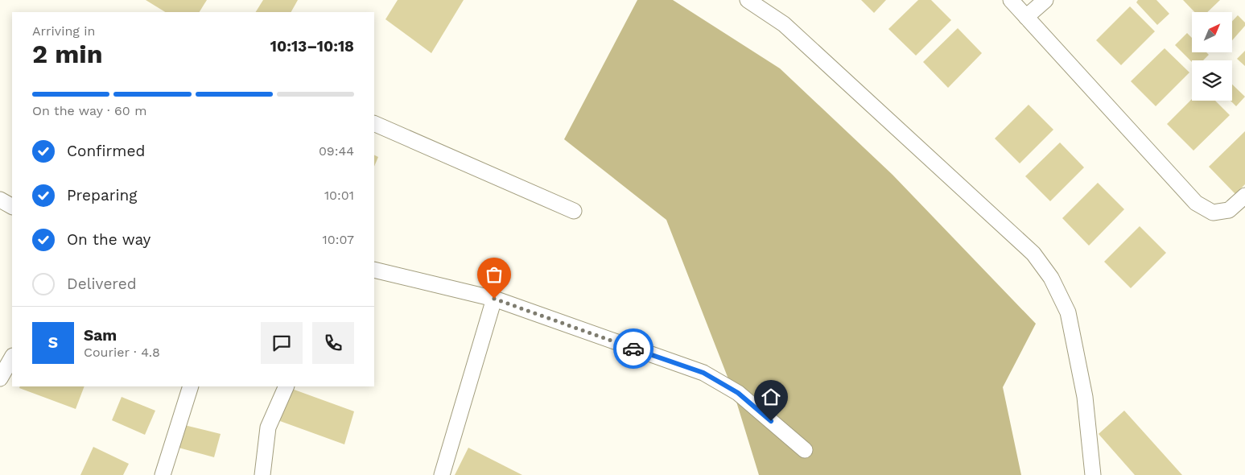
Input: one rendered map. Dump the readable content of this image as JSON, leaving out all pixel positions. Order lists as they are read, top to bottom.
{
  "north": "top right",
  "page": {
    "heading": ["2 min", "Arriving in", "10:13–10:18"],
    "panel": ["Sam", "Courier · 4.8"],
    "bar": "On the way · 60 m",
    "list": [
      ["Confirmed", "09:44"],
      ["Preparing", "10:01"],
      ["On the way", "10:07"],
      "Delivered"
    ],
    "round": "S"
  }
}
